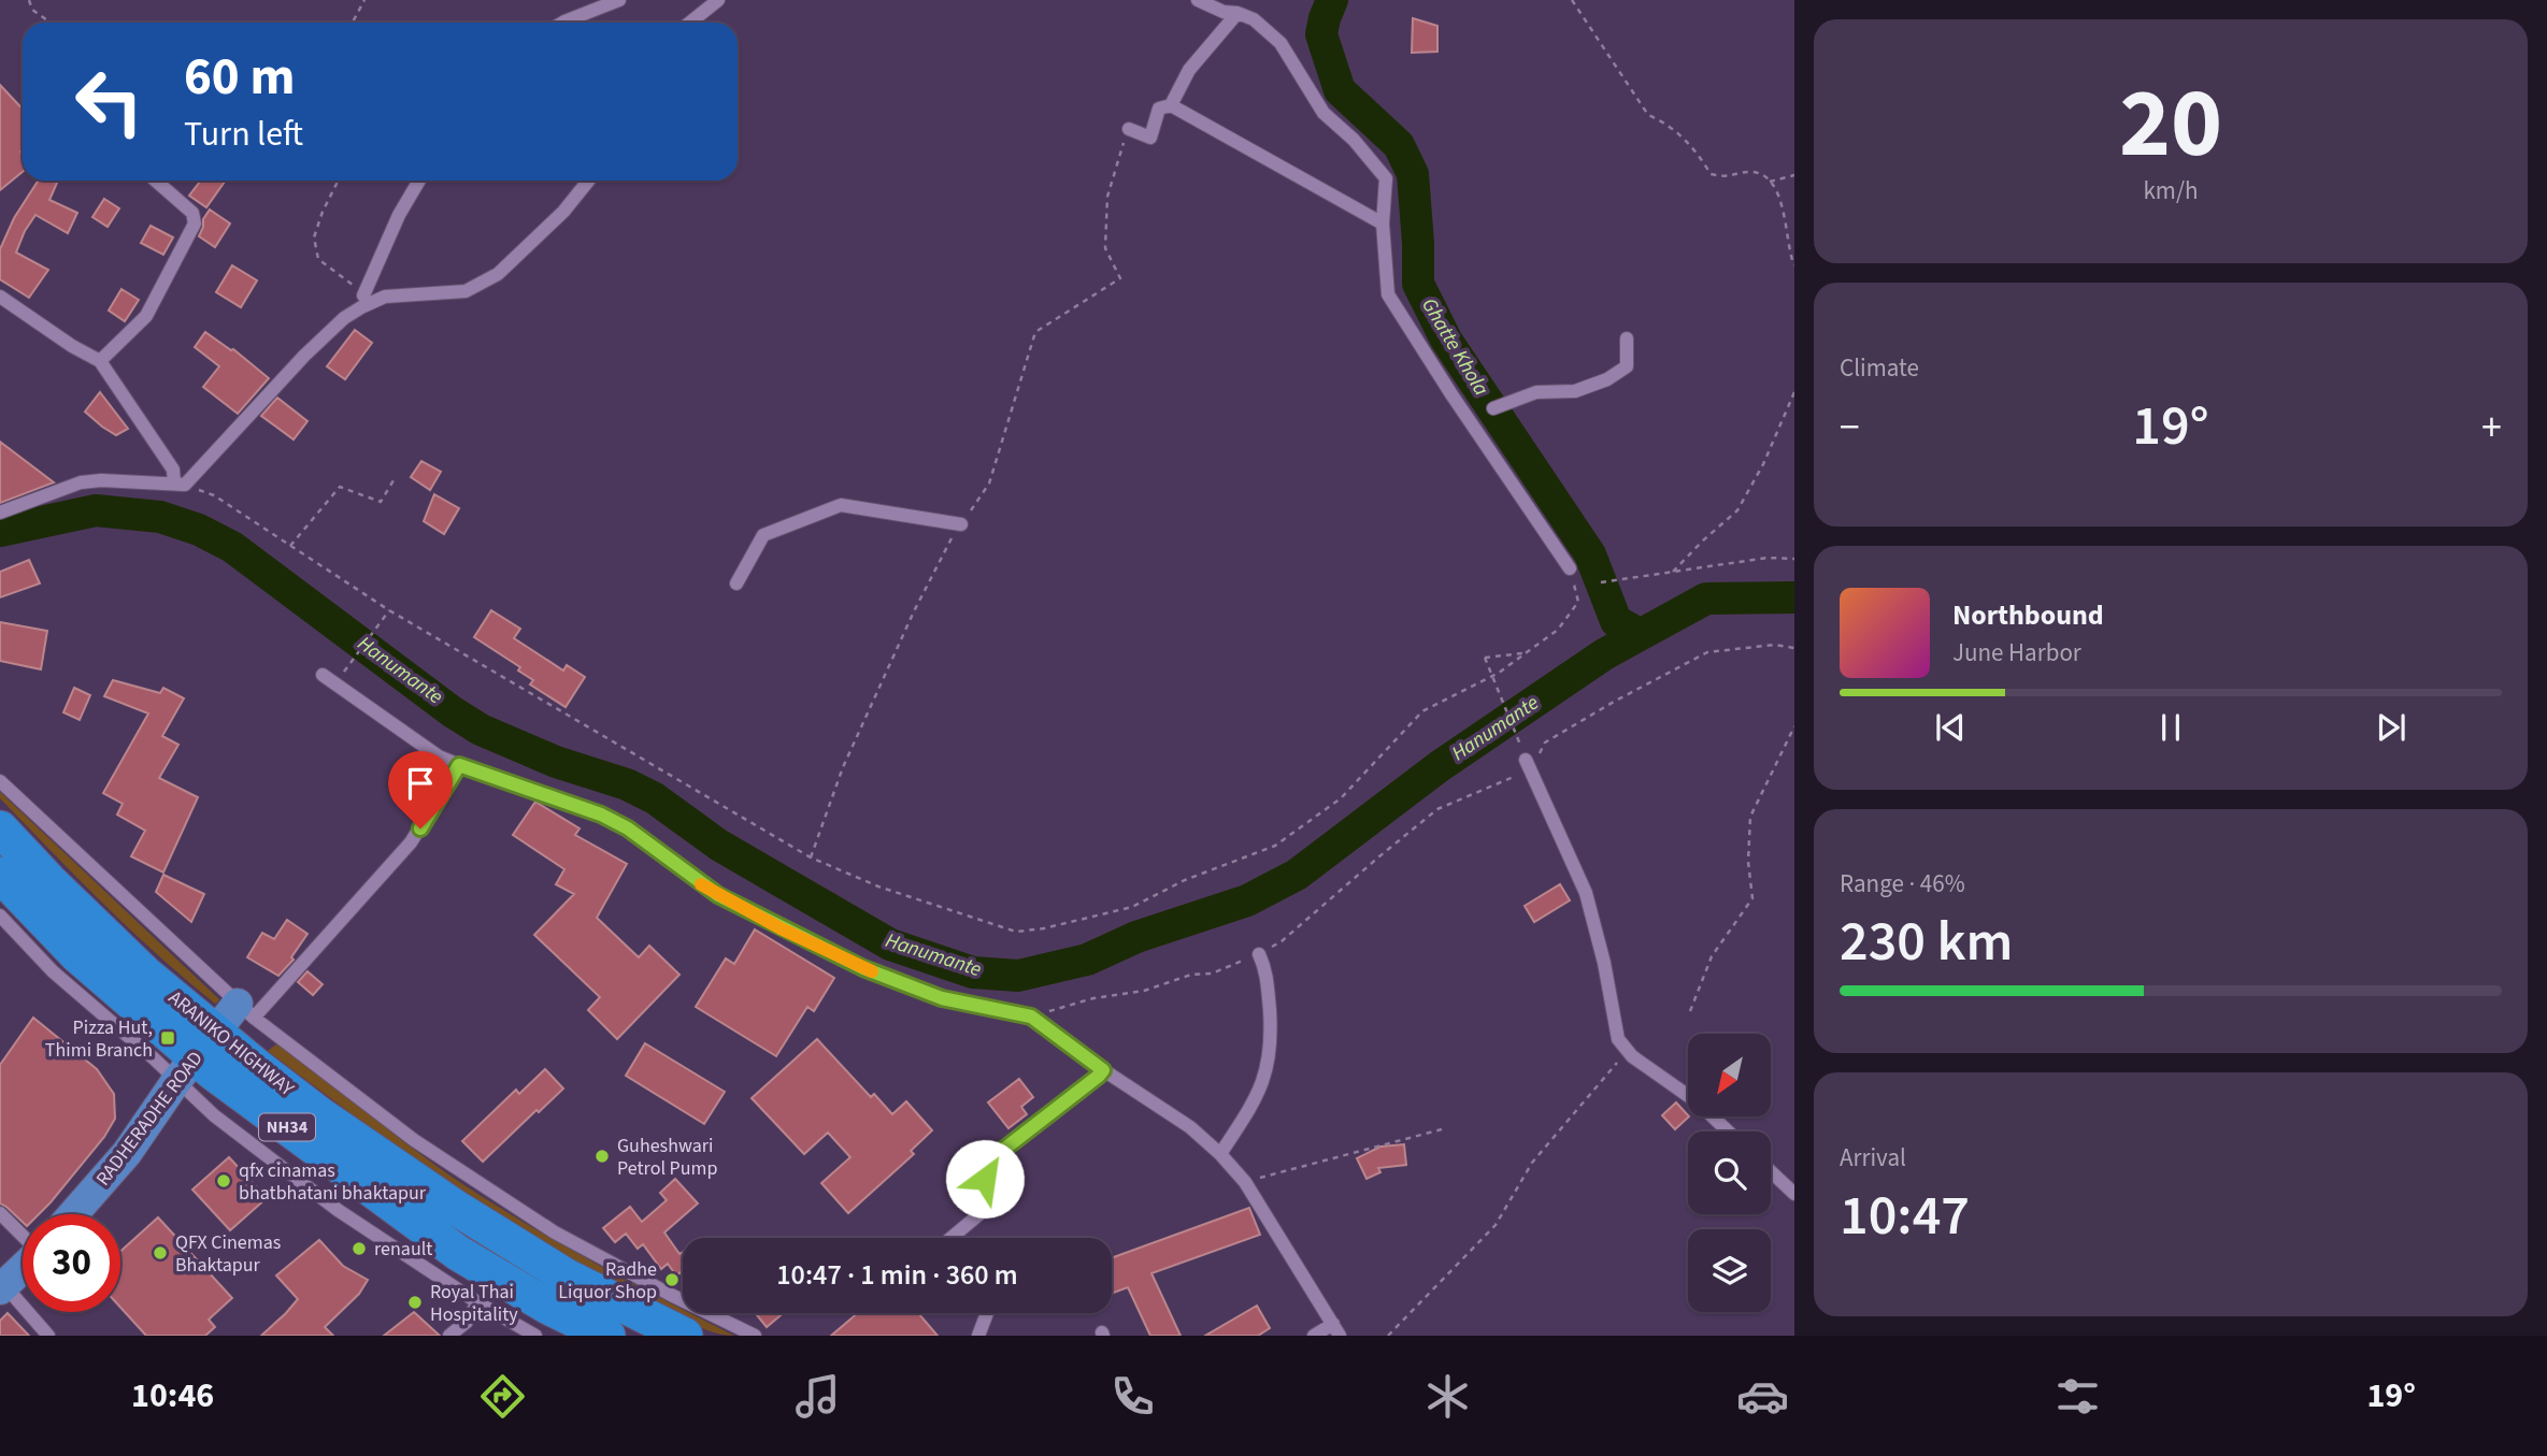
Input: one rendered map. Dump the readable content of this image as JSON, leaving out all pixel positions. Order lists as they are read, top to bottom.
{
  "streets": {
    "highway": ["ARANIKO HIGHWAY", "NH34"],
    "main road": ["RADHERADHE ROAD"]
  },
  "crossings": [
    ["ARANIKO HIGHWAY", "RADHERADHE ROAD"]
  ],
  "water": ["Ghatte Khola", "Hanumante"],
  "places": {
    "transit": ["Pizza Hut, Thimi Branch"],
    "other": [
      "Guheshwari Petrol Pump",
      "qfx cinamas bhatbhatani bhaktapur",
      "renault",
      "QFX Cinemas Bhaktapur",
      "Radhe Liquor Shop",
      "Royal Thai Hospitality"
    ]
  },
  "north": "bottom left",
  "page": {
    "tile": [
      ["20", "km/h"],
      "Climate",
      ["Range · 46%", "230 km"],
      ["Arrival", "10:47"]
    ],
    "turn": ["60 m", "Turn left"],
    "heat": ["−", "19°", "+"],
    "song": ["Northbound", "June Harbor"],
    "limit": "30",
    "trip": "10:47 · 1 min · 360 m",
    "tabs": ["10:46", "19°"]
  }
}
